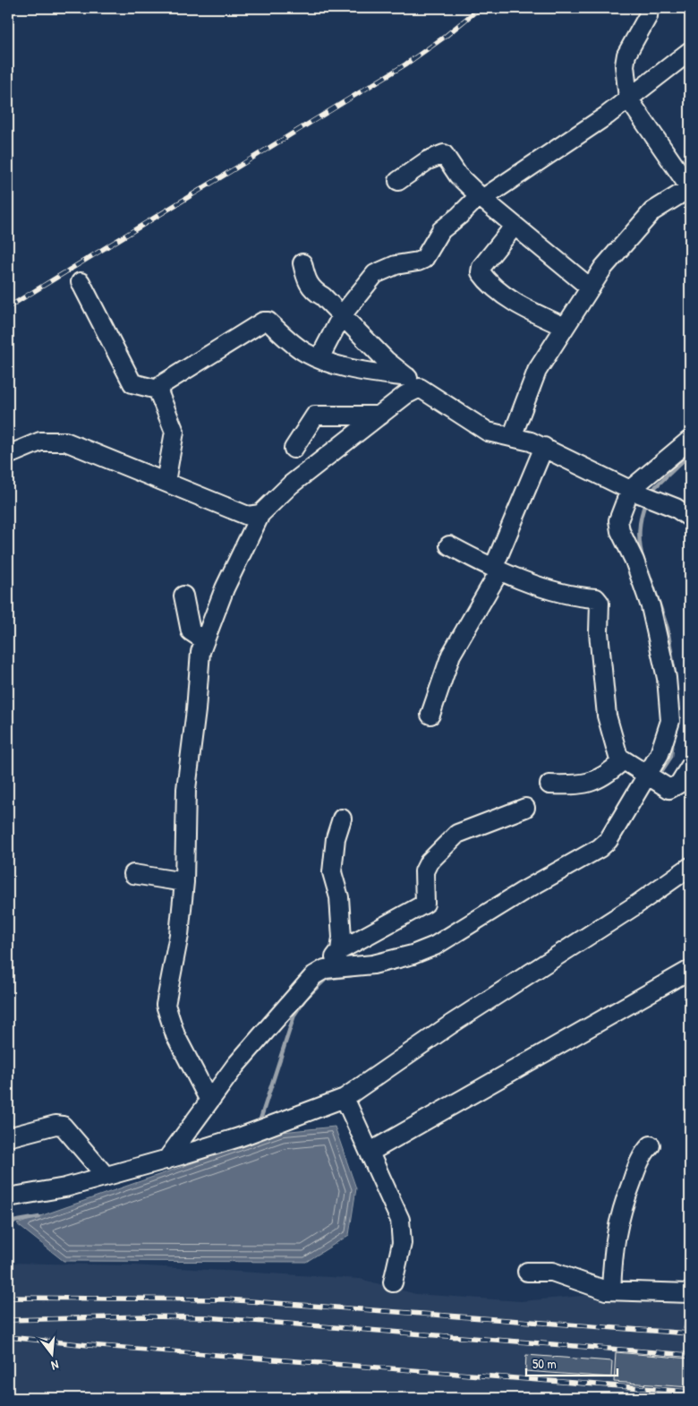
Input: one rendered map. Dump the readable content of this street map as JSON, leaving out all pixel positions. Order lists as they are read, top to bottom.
{
  "scale_bar": "50 m",
  "north": "bottom"
}
